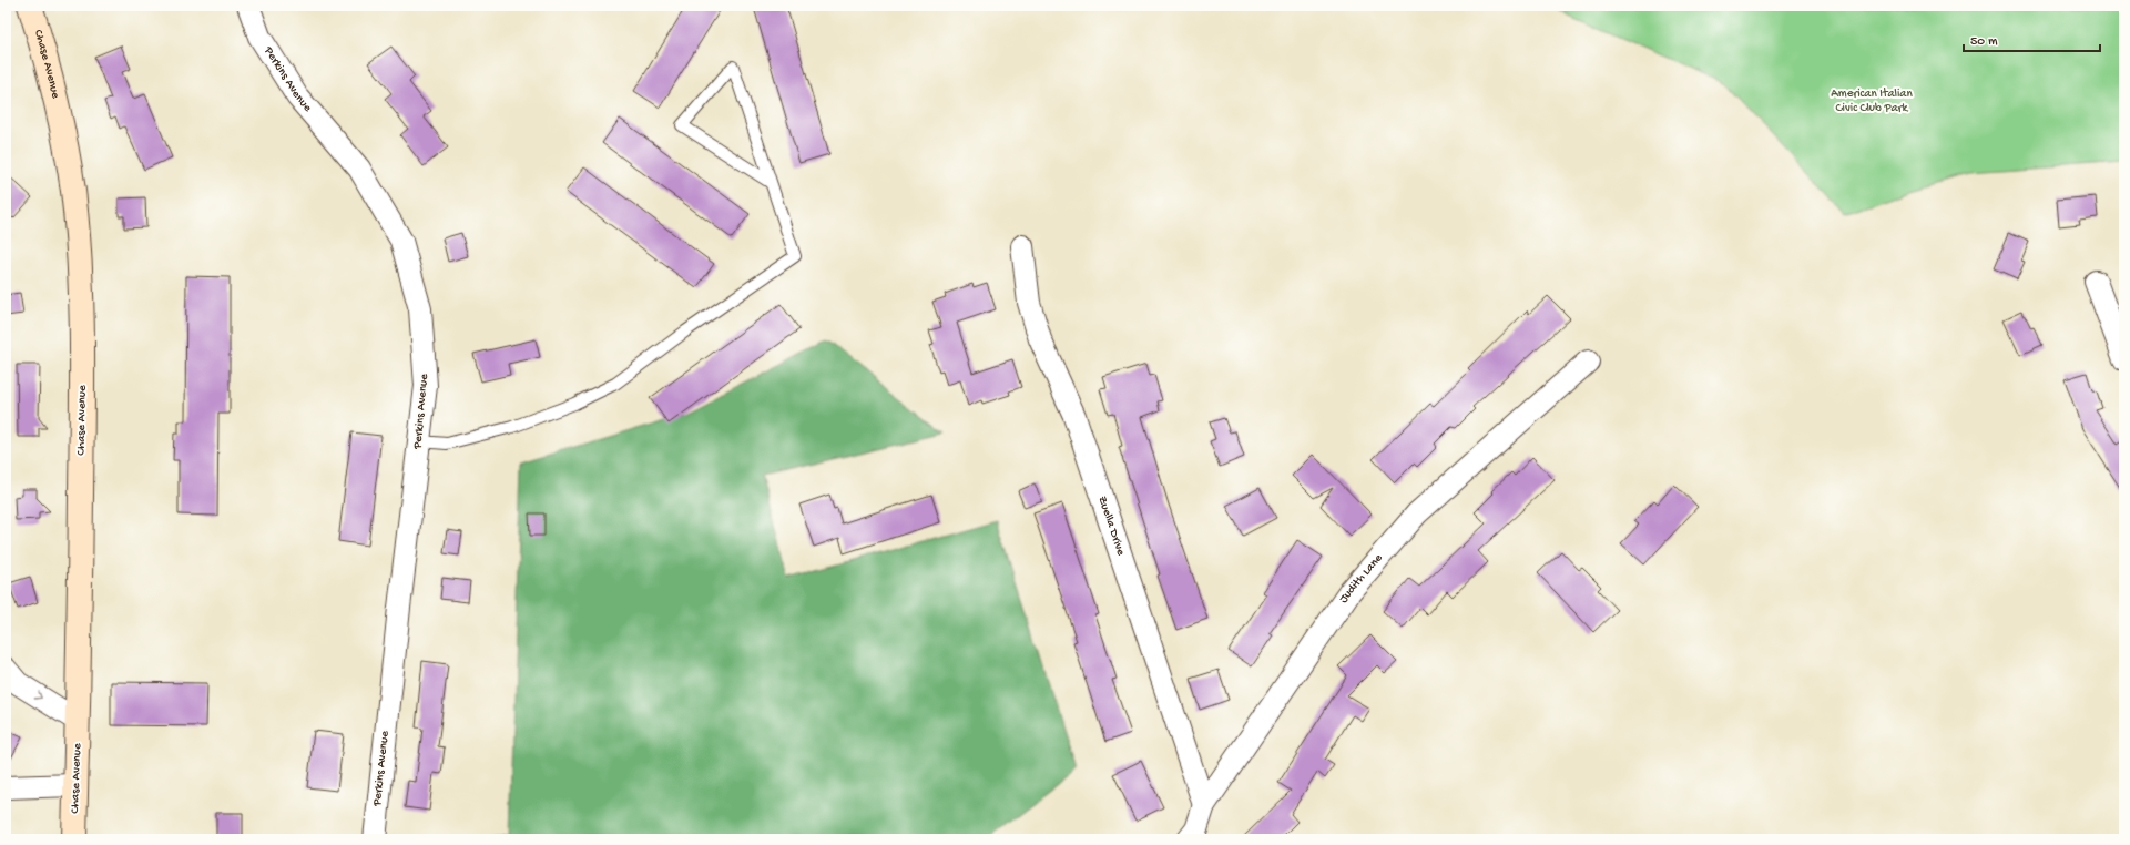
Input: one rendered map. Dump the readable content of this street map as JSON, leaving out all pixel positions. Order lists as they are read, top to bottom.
{
  "streets": {
    "main road": ["Chase Avenue"],
    "street": ["Perkins Avenue", "Zuella Drive", "Judith Lane"]
  },
  "crossings": [
    ["Zuella Drive", "Judith Lane"]
  ],
  "parks": ["American Italian Civic Club Park"],
  "scale_bar": "50 m"
}
